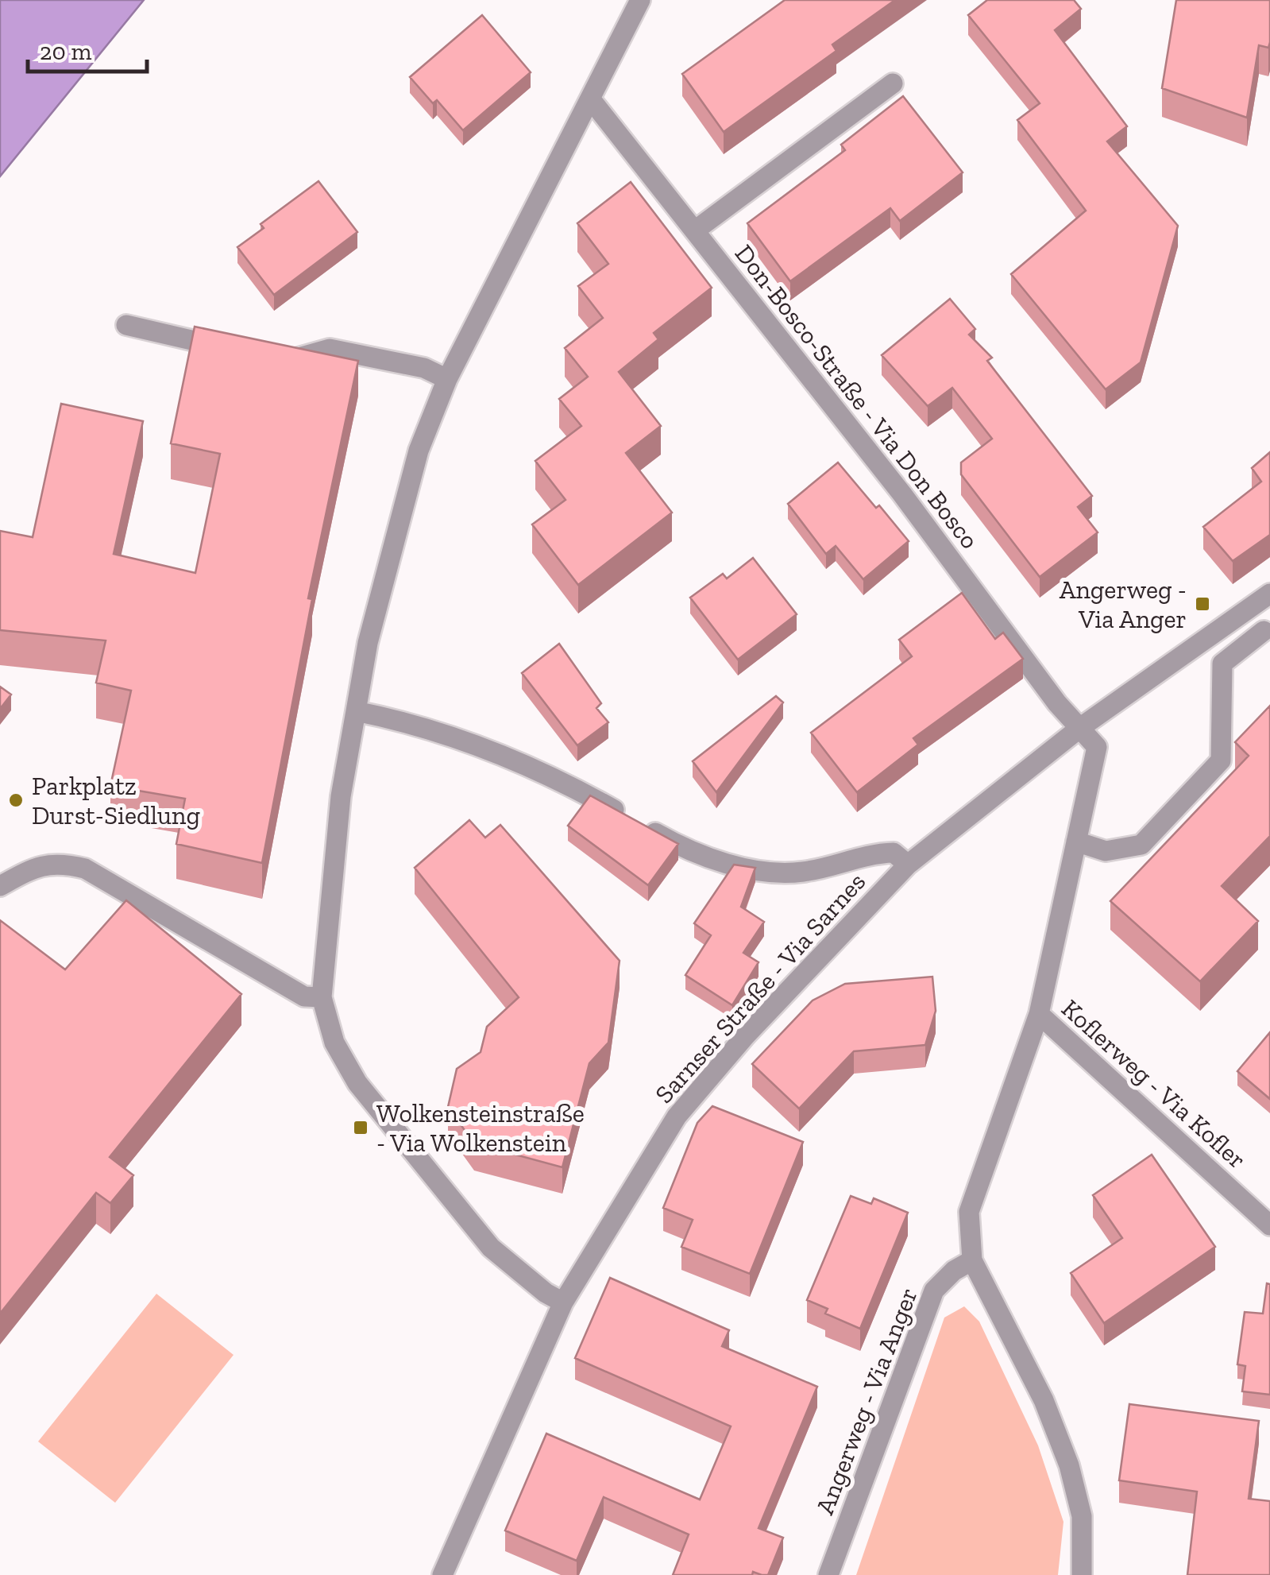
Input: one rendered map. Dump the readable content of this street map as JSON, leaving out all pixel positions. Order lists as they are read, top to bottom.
{
  "streets": {
    "street": [
      "Don-Bosco-Straße - Via Don Bosco",
      "Sarnser Straße - Via Sarnes",
      "Koflerweg - Via Kofler",
      "Angerweg - Via Anger"
    ]
  },
  "crossings": [
    ["Don-Bosco-Straße - Via Don Bosco", "Sarnser Straße - Via Sarnes"]
  ],
  "places": {
    "transit": ["Angerweg - Via Anger", "Wolkensteinstraße - Via Wolkenstein"],
    "other": ["Parkplatz Durst-Siedlung"]
  },
  "scale_bar": "20 m"
}
